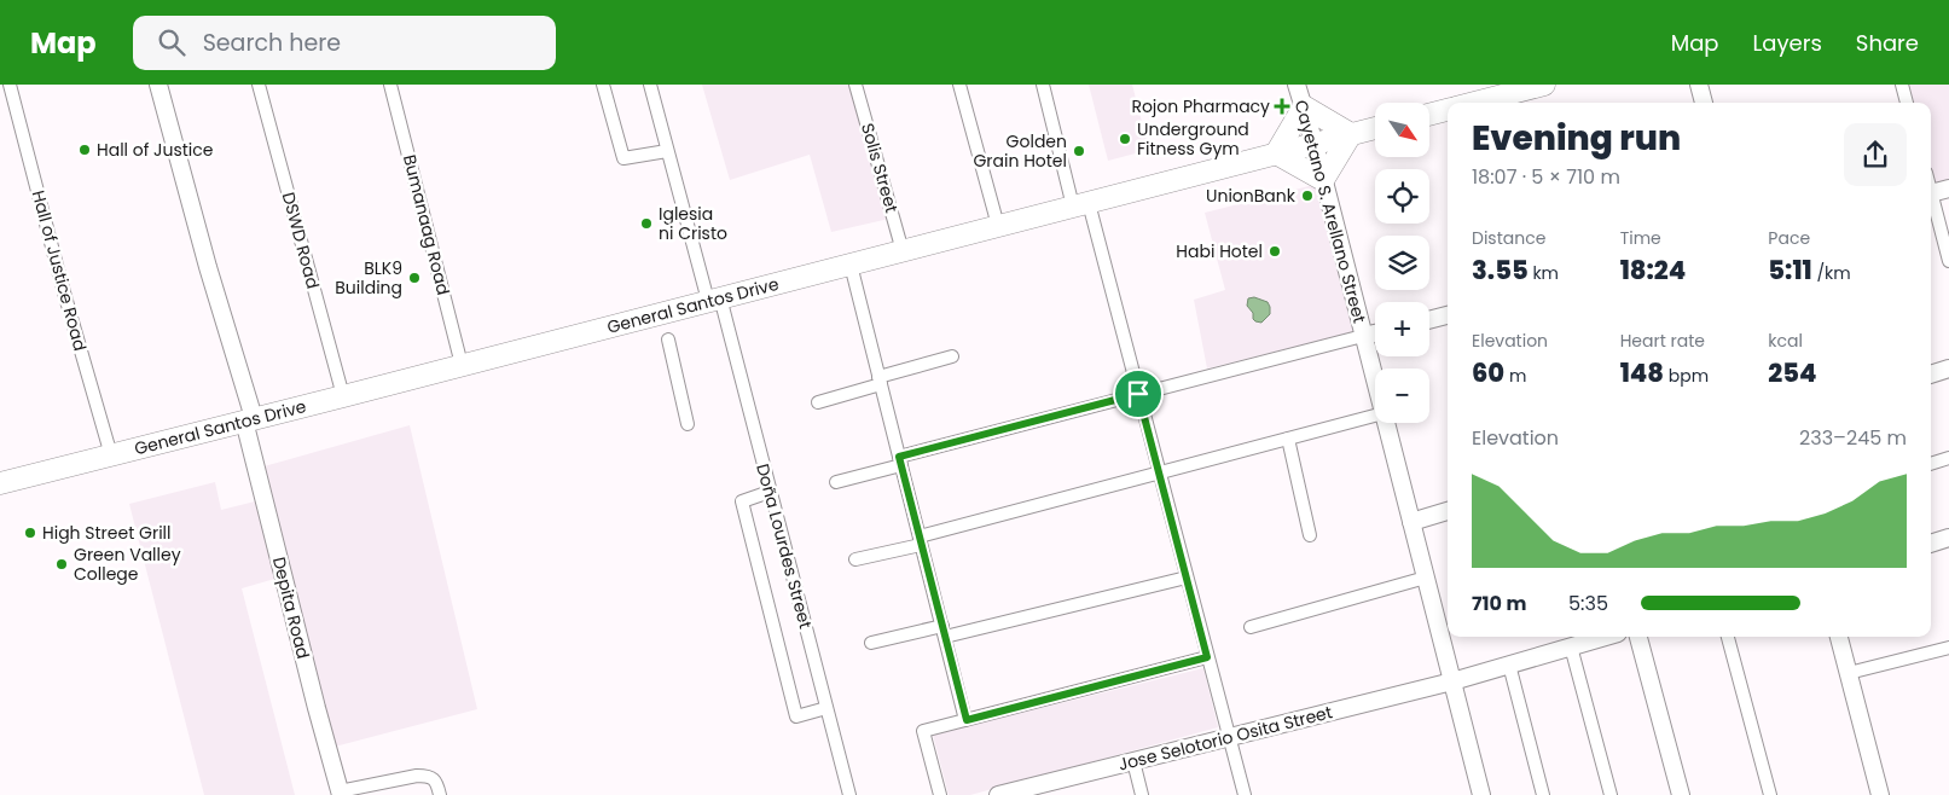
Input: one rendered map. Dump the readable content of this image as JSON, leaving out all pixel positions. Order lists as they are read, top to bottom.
{
  "streets": {
    "highway": ["General Santos Drive"],
    "street": [
      "Solis Street",
      "Cayetano S. Arellano Street",
      "Bumanaag Road",
      "DSWD Road",
      "Hall of Justice Road",
      "Doña Lourdes Street",
      "Depita Road",
      "Jose Selotorio Osita Street"
    ]
  },
  "crossings": [
    ["Solis Street", "General Santos Drive"],
    ["Cayetano S. Arellano Street", "General Santos Drive"],
    ["Cayetano S. Arellano Street", "Jose Selotorio Osita Street"],
    ["Bumanaag Road", "General Santos Drive"],
    ["DSWD Road", "General Santos Drive"],
    ["Hall of Justice Road", "General Santos Drive"],
    ["General Santos Drive", "Doña Lourdes Street"],
    ["General Santos Drive", "Depita Road"]
  ],
  "places": {
    "health": ["Rojon Pharmacy"],
    "other": [
      "Underground Fitness Gym",
      "Hall of Justice",
      "Golden Grain Hotel",
      "UnionBank",
      "Iglesia ni Cristo",
      "Habi Hotel",
      "BLK9 Building",
      "High Street Grill",
      "Green Valley College"
    ]
  },
  "north": "bottom right",
  "page": {
    "header": "Map",
    "search": "Search here",
    "nav": ["Map", "Layers", "Share"],
    "map_buttons": ["+", "−"],
    "heading": ["Evening run", "18:07 · 5 × 710 m"],
    "stats": [
      ["Distance", "3.55 km"],
      ["Time", "18:24"],
      ["Pace", "5:11 /km"],
      ["Elevation", "60 m"],
      ["Heart rate", "148 bpm"],
      ["kcal", "254"]
    ],
    "chart": ["Elevation", "233–245 m"],
    "list": [
      {
        "name": "710 m",
        "note": "5:35"
      }
    ]
  }
}
